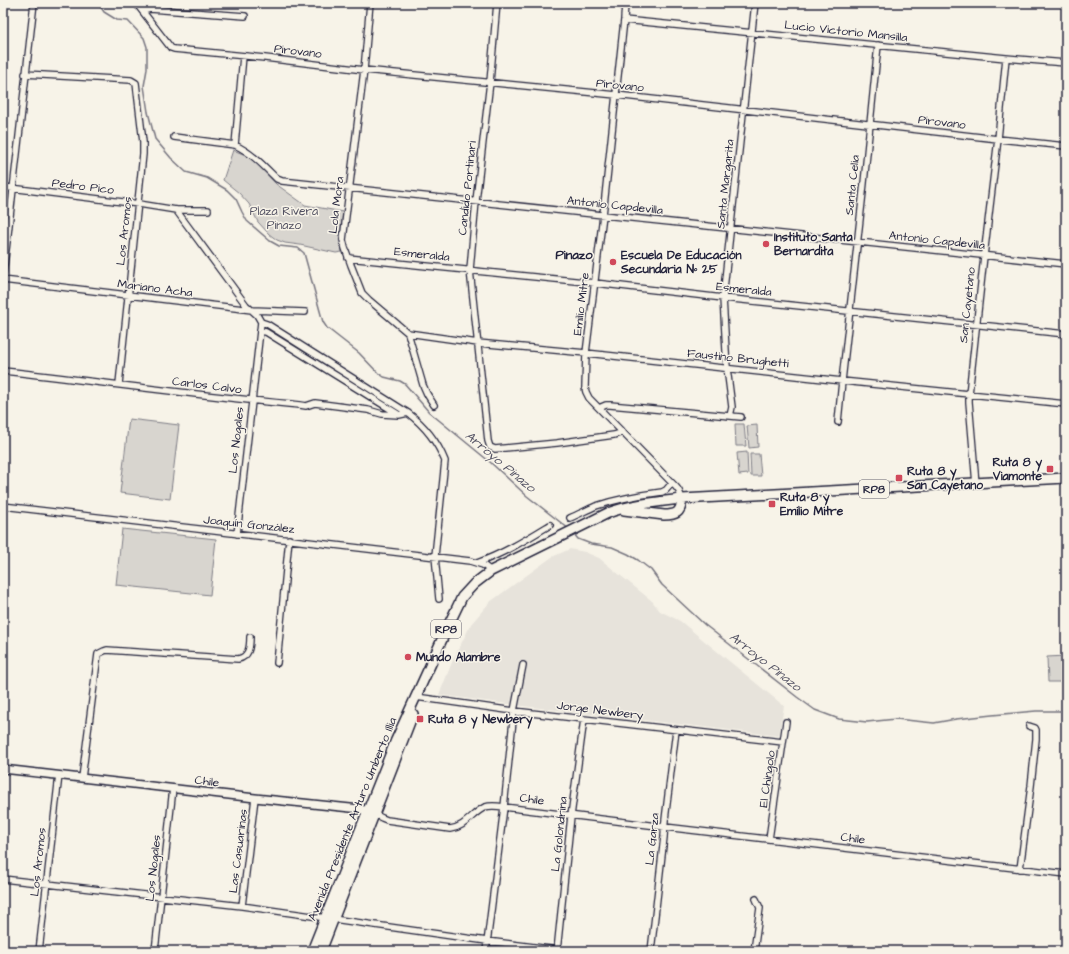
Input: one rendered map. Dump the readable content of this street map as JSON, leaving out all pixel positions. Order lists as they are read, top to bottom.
{
  "streets": {
    "main road": ["RP8", "Avenida Presidente Arturo Umberto Illia"],
    "street": [
      "Lucio Victorio Mansilla",
      "Pirovano",
      "Santa Margarita",
      "Santa Celia",
      "Pedro Pico",
      "Candido Portinari",
      "Lola Mora",
      "Antonio Capdevilla",
      "Los Aromos",
      "Esmeralda",
      "Mariano Acha",
      "Emilio Mitre",
      "San Cayetano",
      "Faustino Brughetti",
      "Carlos Calvo",
      "Los Nogales",
      "Joaquín González",
      "Jorge Newbery",
      "El Chingolo",
      "Chile",
      "La Golondrina",
      "La Garza",
      "Las Casuarinas"
    ]
  },
  "crossings": [
    ["Lucio Victorio Mansilla", "Santa Margarita"],
    ["Lucio Victorio Mansilla", "Santa Celia"],
    ["Lucio Victorio Mansilla", "Emilio Mitre"],
    ["Lucio Victorio Mansilla", "San Cayetano"],
    ["Pirovano", "Santa Margarita"],
    ["Pirovano", "Santa Celia"],
    ["Pirovano", "Candido Portinari"],
    ["Pirovano", "Lola Mora"],
    ["Pirovano", "Emilio Mitre"],
    ["Pirovano", "San Cayetano"],
    ["Santa Margarita", "Antonio Capdevilla"],
    ["Santa Margarita", "Esmeralda"],
    ["Santa Margarita", "Faustino Brughetti"],
    ["Santa Celia", "Antonio Capdevilla"],
    ["Santa Celia", "Esmeralda"],
    ["Santa Celia", "Faustino Brughetti"],
    ["Pedro Pico", "Los Aromos"],
    ["Candido Portinari", "Antonio Capdevilla"],
    ["Candido Portinari", "Esmeralda"],
    ["Candido Portinari", "Emilio Mitre"],
    ["Candido Portinari", "Faustino Brughetti"],
    ["Lola Mora", "Antonio Capdevilla"],
    ["Lola Mora", "Esmeralda"],
    ["Lola Mora", "Faustino Brughetti"],
    ["Antonio Capdevilla", "Emilio Mitre"],
    ["Antonio Capdevilla", "San Cayetano"],
    ["Los Aromos", "Mariano Acha"],
    ["Los Aromos", "Carlos Calvo"],
    ["Los Aromos", "Chile"],
    ["Esmeralda", "Emilio Mitre"],
    ["Esmeralda", "San Cayetano"],
    ["Emilio Mitre", "Faustino Brughetti"],
    ["Emilio Mitre", "Avenida Presidente Arturo Umberto Illia"],
    ["San Cayetano", "Faustino Brughetti"],
    ["San Cayetano", "Avenida Presidente Arturo Umberto Illia"],
    ["Carlos Calvo", "Los Nogales"],
    ["Los Nogales", "Joaquín González"],
    ["Los Nogales", "Chile"],
    ["Joaquín González", "Avenida Presidente Arturo Umberto Illia"],
    ["Jorge Newbery", "El Chingolo"],
    ["Jorge Newbery", "Avenida Presidente Arturo Umberto Illia"],
    ["Jorge Newbery", "La Golondrina"],
    ["Jorge Newbery", "La Garza"],
    ["El Chingolo", "Chile"],
    ["Chile", "Avenida Presidente Arturo Umberto Illia"],
    ["Chile", "La Golondrina"],
    ["Chile", "La Garza"],
    ["Chile", "Las Casuarinas"]
  ],
  "districts": ["Pinazo"],
  "water": ["Arroyo Pinazo"],
  "parks": ["Plaza Rivera Pinazo"],
  "places": {
    "other": ["Instituto Santa Bernardita", "Escuela De Educación Secundaria Nº 25", "Mundo Alambre"],
    "transit": [
      "Ruta 8 y Viamonte",
      "Ruta 8 y San Cayetano",
      "Ruta 8 y Emilio Mitre",
      "Ruta 8 y Newbery"
    ]
  }
}
